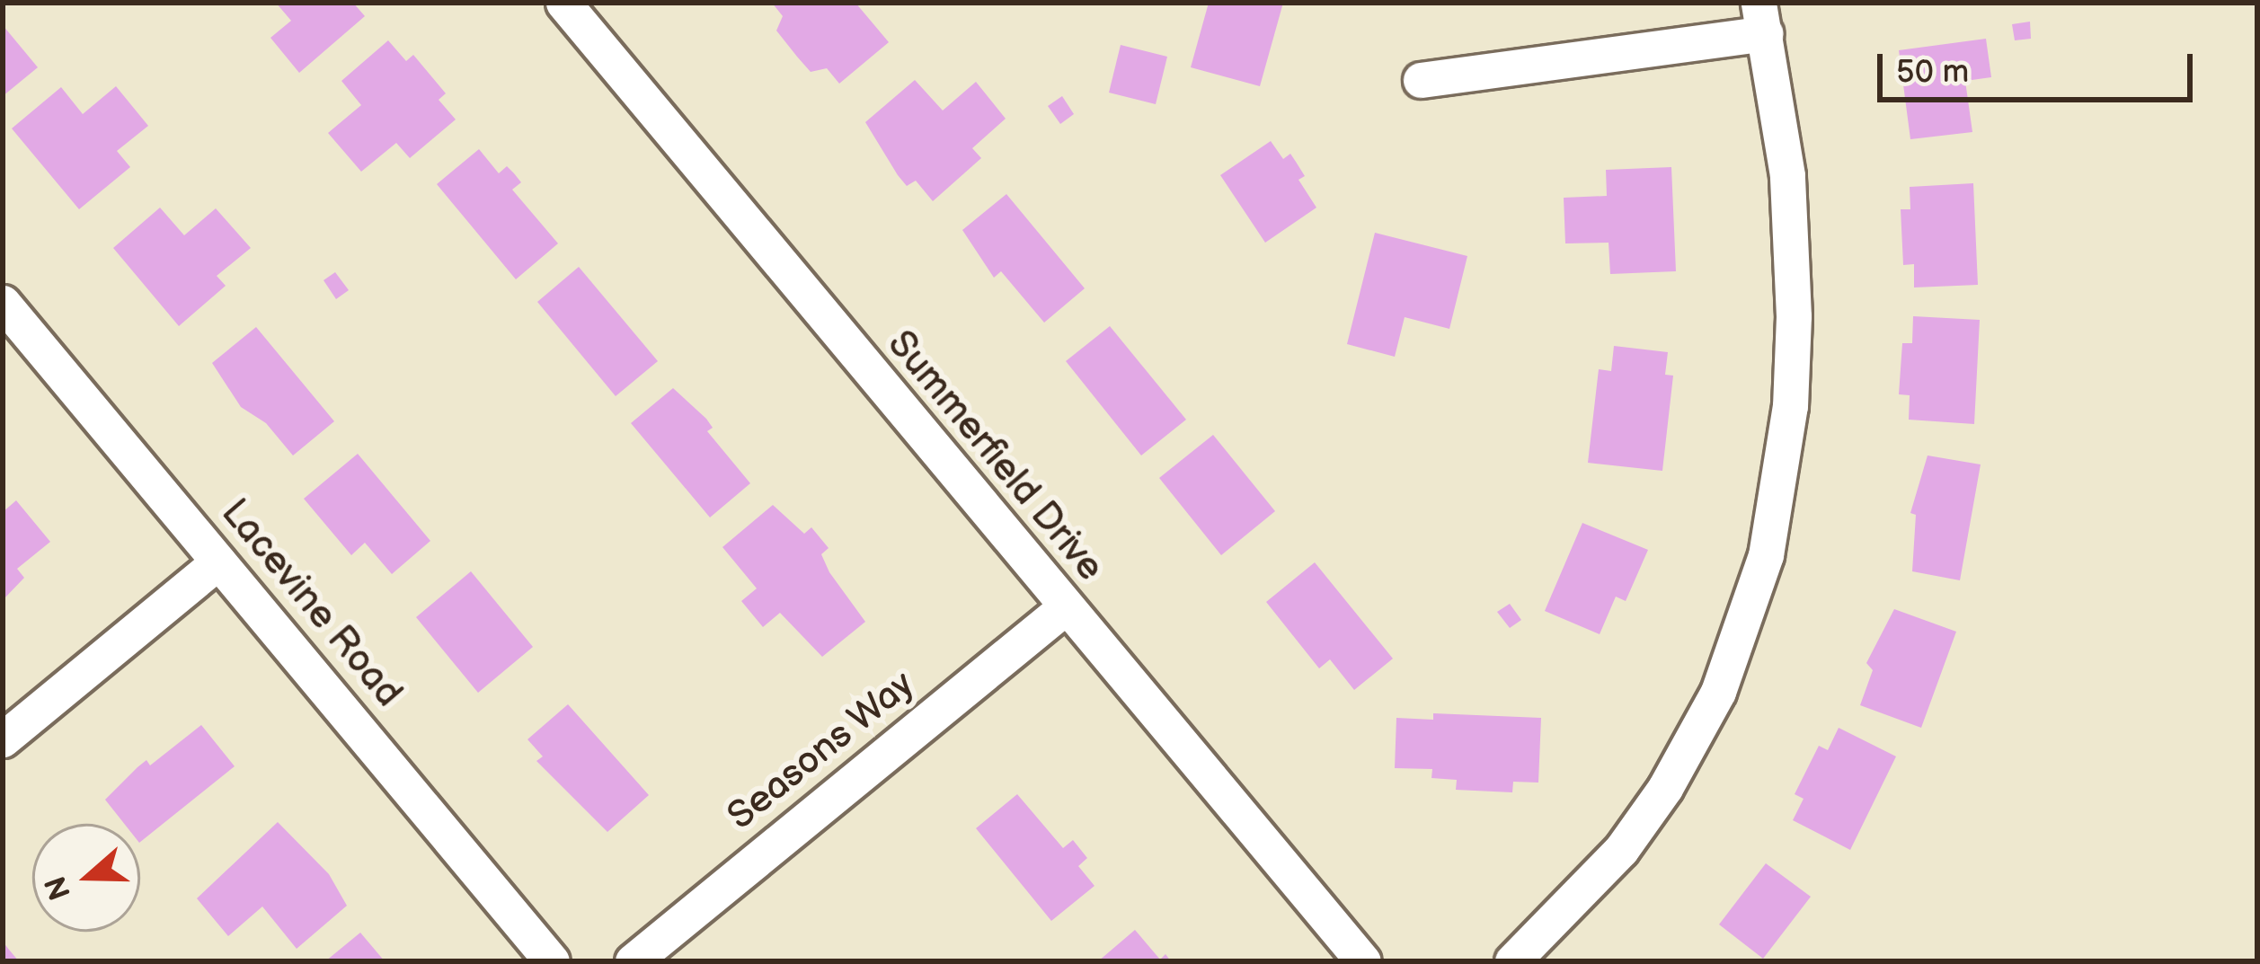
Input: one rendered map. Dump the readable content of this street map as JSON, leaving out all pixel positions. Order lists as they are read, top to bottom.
{
  "streets": {
    "street": ["Summerfield Drive", "Lacevine Road", "Seasons Way"]
  },
  "crossings": [
    ["Summerfield Drive", "Seasons Way"]
  ],
  "scale_bar": "50 m",
  "north": "left"
}
